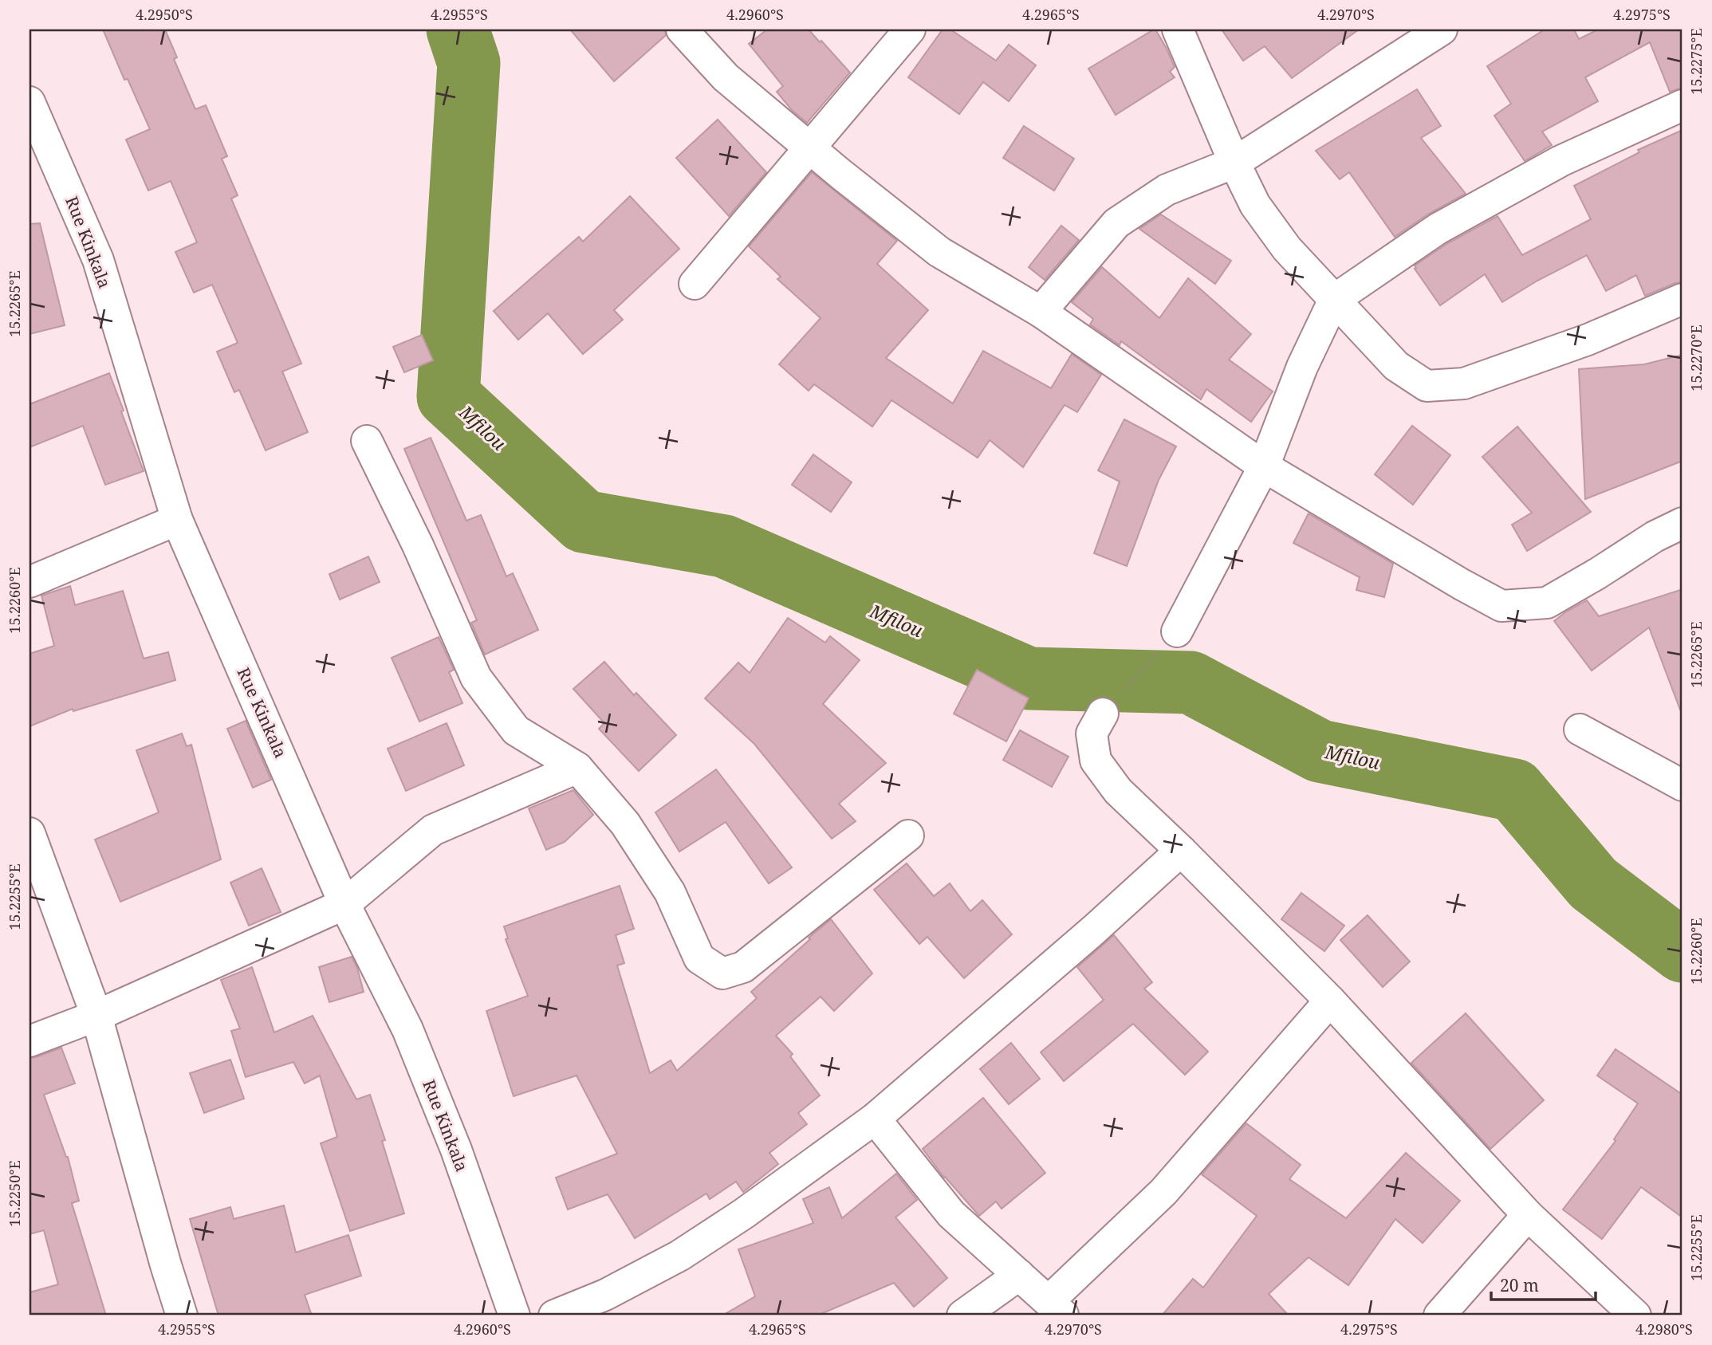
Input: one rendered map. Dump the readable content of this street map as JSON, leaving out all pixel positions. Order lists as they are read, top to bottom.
{
  "streets": {
    "street": ["Rue Kinkala"]
  },
  "water": ["Mfilou"],
  "scale_bar": "20 m",
  "coordinates": [
    "4.2950°S",
    "4.2955°S",
    "4.2960°S",
    "4.2965°S",
    "4.2970°S",
    "4.2975°S",
    "15.2275°E",
    "15.2265°E",
    "15.2270°E",
    "15.2260°E",
    "15.2255°E",
    "15.2250°E",
    "4.2980°S"
  ]
}
